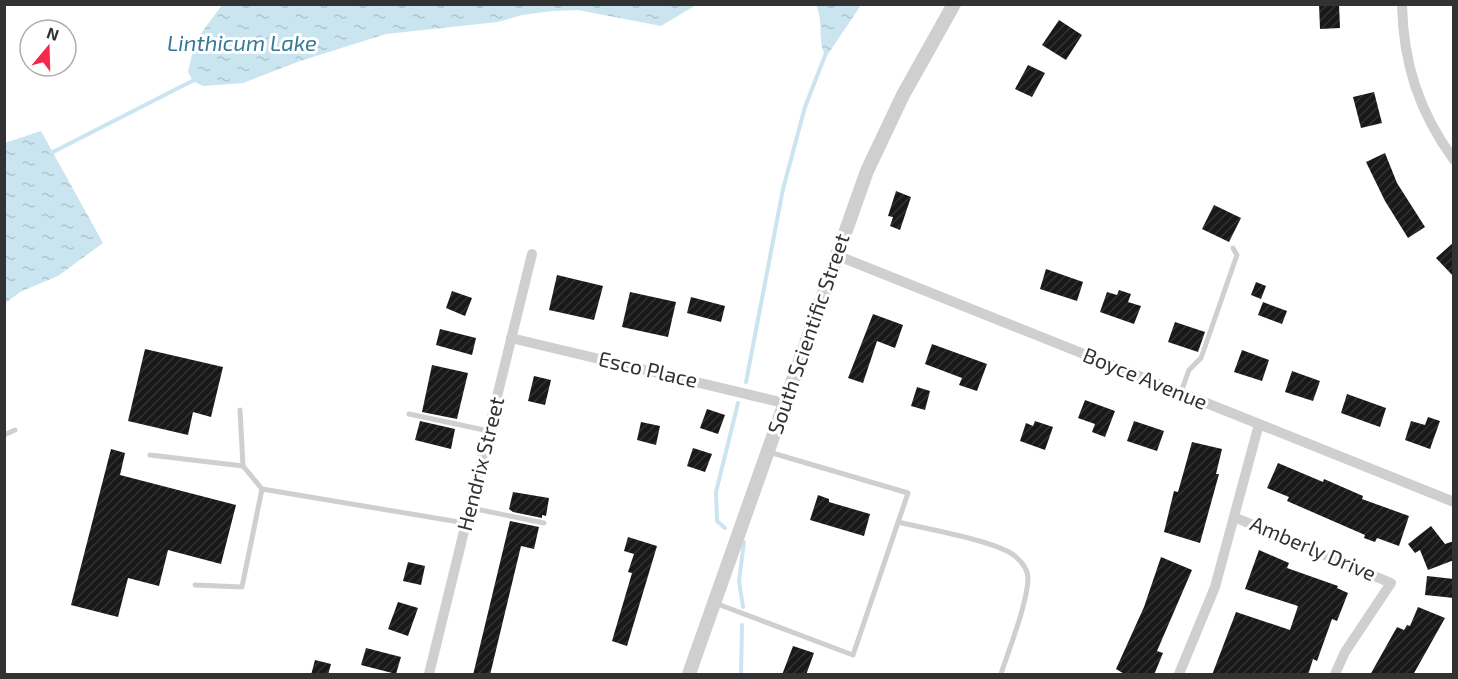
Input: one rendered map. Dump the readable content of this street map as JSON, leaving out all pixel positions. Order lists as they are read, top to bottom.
{
  "streets": {
    "street": [
      "South Scientific Street",
      "Esco Place",
      "Boyce Avenue",
      "Hendrix Street",
      "Amberly Drive"
    ]
  },
  "crossings": [
    ["South Scientific Street", "Esco Place"],
    ["South Scientific Street", "Boyce Avenue"],
    ["Esco Place", "Hendrix Street"]
  ],
  "water": ["Linthicum Lake"],
  "north": "top"
}
